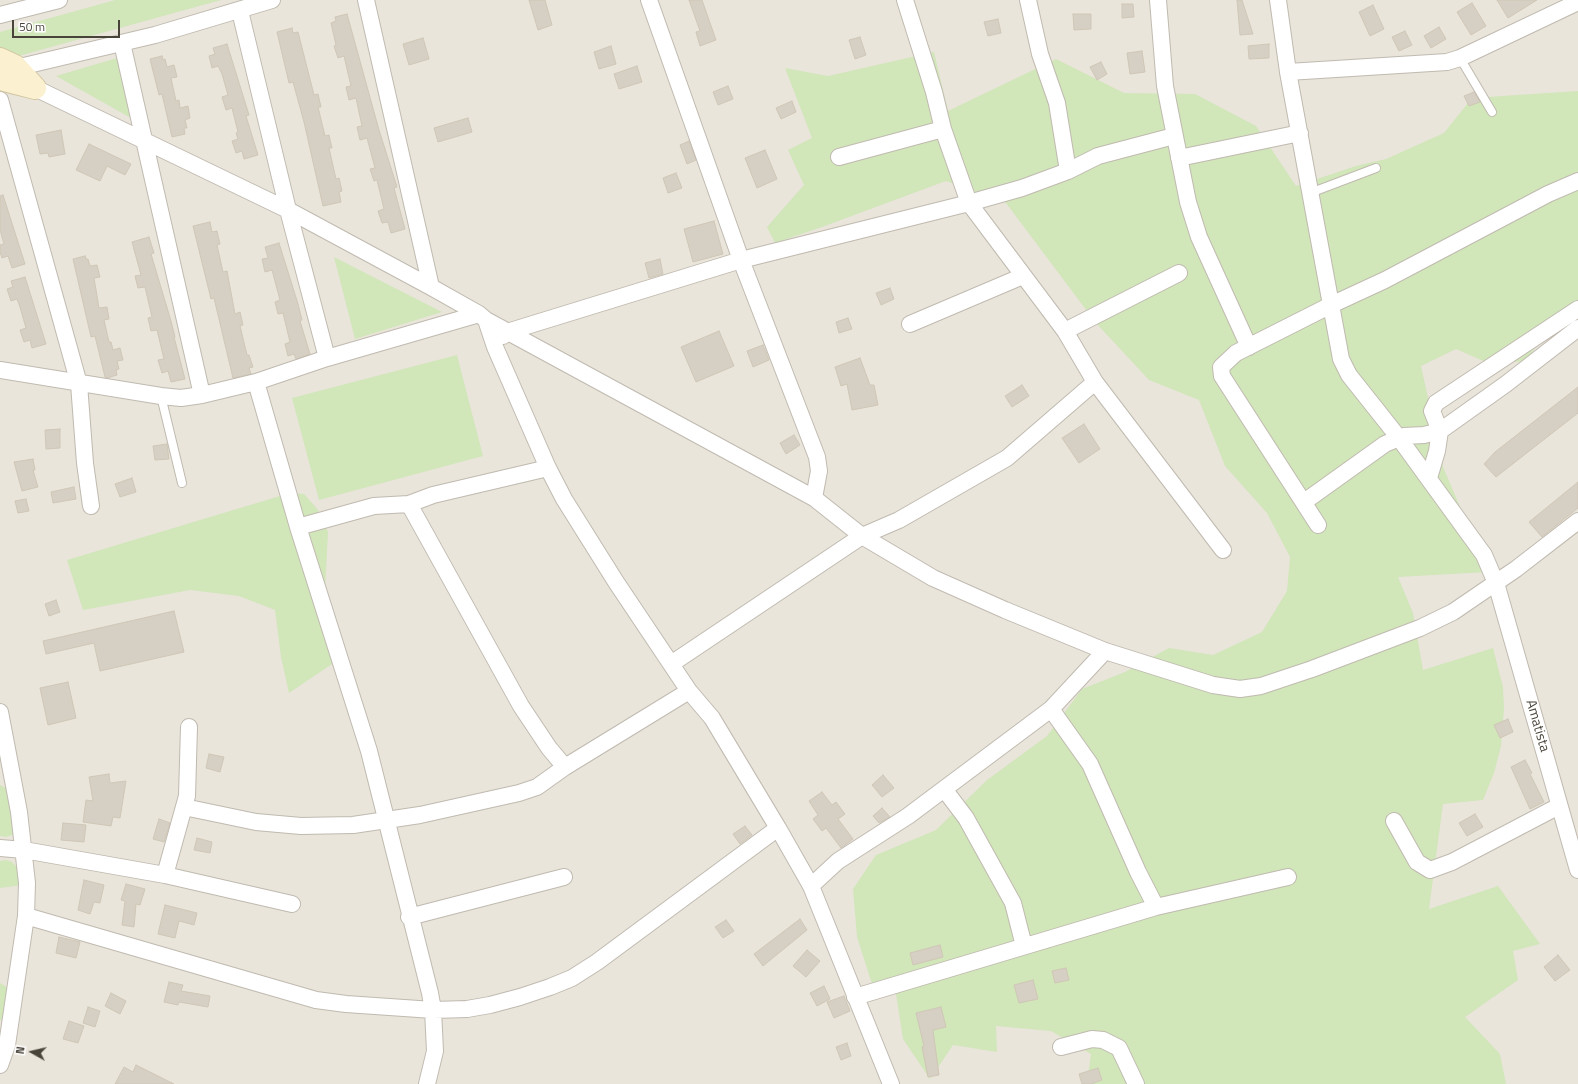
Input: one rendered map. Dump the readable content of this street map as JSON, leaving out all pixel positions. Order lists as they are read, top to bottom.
{
  "streets": {
    "street": ["Amatista"]
  },
  "scale_bar": "50 m",
  "north": "left"
}
